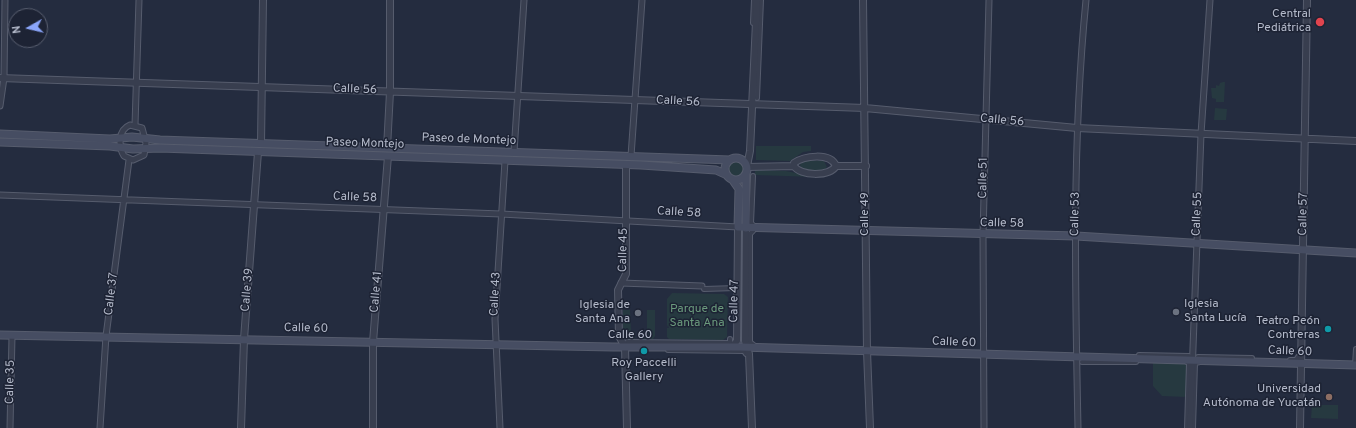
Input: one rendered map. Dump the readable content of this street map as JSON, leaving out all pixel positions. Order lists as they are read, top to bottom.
{
  "streets": {
    "main road": [
      "Paseo de Montejo",
      "Paseo Montejo",
      "Calle 58",
      "Calle 47",
      "Calle 60"
    ],
    "street": [
      "Calle 56",
      "Calle 51",
      "Calle 49",
      "Calle 53",
      "Calle 55",
      "Calle 57",
      "Calle 45",
      "Calle 39",
      "Calle 41",
      "Calle 37",
      "Calle 43",
      "Calle 35"
    ]
  },
  "crossings": [
    ["Calle 56", "Calle 51"],
    ["Calle 56", "Calle 49"],
    ["Calle 56", "Calle 53"],
    ["Calle 56", "Calle 55"],
    ["Calle 56", "Calle 57"],
    ["Calle 56", "Calle 47"],
    ["Paseo de Montejo", "Paseo Montejo"],
    ["Paseo de Montejo", "Calle 47"],
    ["Paseo Montejo", "Calle 45"],
    ["Paseo Montejo", "Calle 39"],
    ["Paseo Montejo", "Calle 41"],
    ["Paseo Montejo", "Calle 43"],
    ["Paseo Montejo", "Calle 47"],
    ["Calle 51", "Calle 58"],
    ["Calle 51", "Calle 60"],
    ["Calle 58", "Calle 49"],
    ["Calle 58", "Calle 53"],
    ["Calle 58", "Calle 55"],
    ["Calle 58", "Calle 57"],
    ["Calle 58", "Calle 45"],
    ["Calle 58", "Calle 39"],
    ["Calle 58", "Calle 41"],
    ["Calle 58", "Calle 37"],
    ["Calle 58", "Calle 43"],
    ["Calle 58", "Calle 47"],
    ["Calle 49", "Calle 60"],
    ["Calle 53", "Calle 60"],
    ["Calle 55", "Calle 60"],
    ["Calle 57", "Calle 60"],
    ["Calle 45", "Calle 60"],
    ["Calle 39", "Calle 60"],
    ["Calle 41", "Calle 60"],
    ["Calle 37", "Calle 60"],
    ["Calle 43", "Calle 60"],
    ["Calle 47", "Calle 60"],
    ["Calle 60", "Calle 35"]
  ],
  "parks": ["Parque de Santa Ana"],
  "places": [
    "Central Pediátrica",
    "Iglesia Santa Lucía",
    "Iglesia de Santa Ana",
    "Teatro Peón Contreras",
    "Roy Paccelli Gallery",
    "Universidad Autónoma de Yucatán"
  ],
  "north": "left"
}
